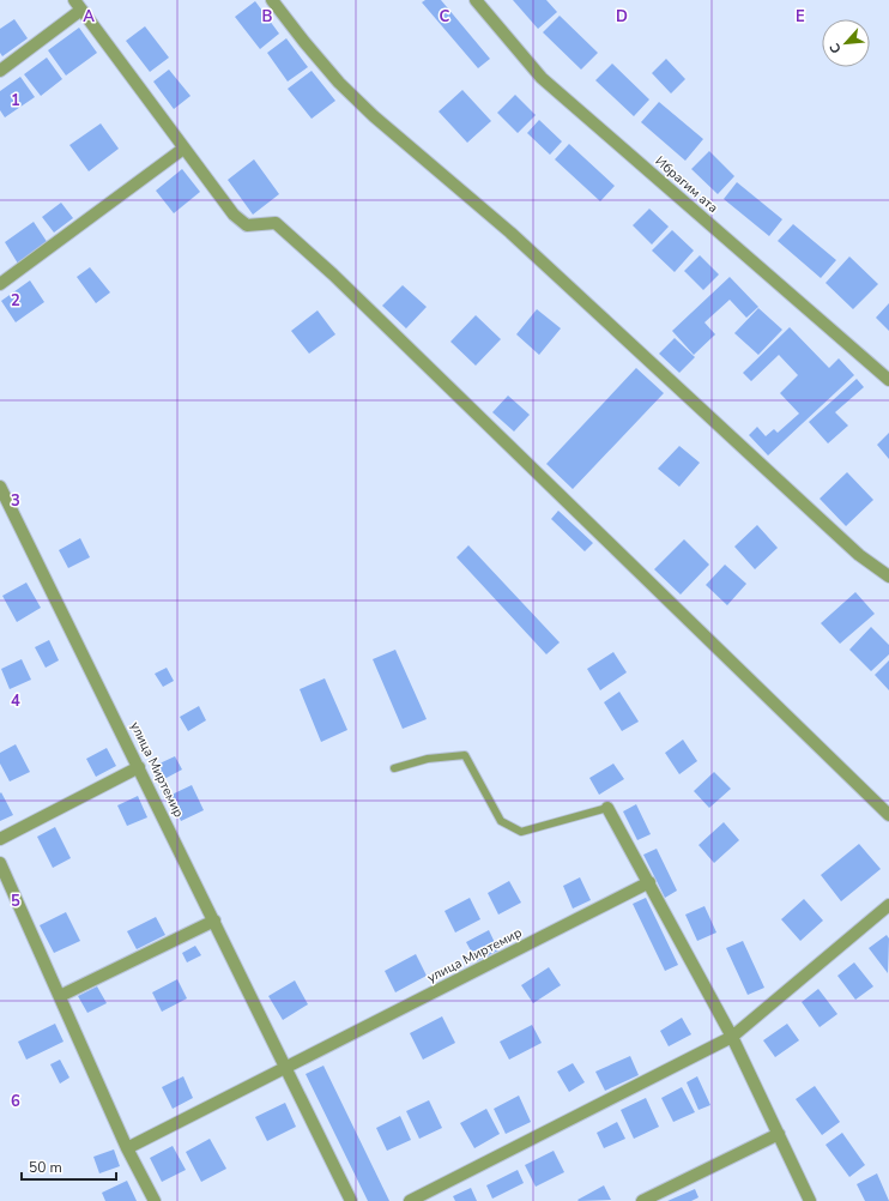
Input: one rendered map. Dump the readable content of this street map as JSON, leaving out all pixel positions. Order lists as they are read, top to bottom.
{
  "streets": {
    "street": ["Ибрагим ата", "улица Миртемир"]
  },
  "scale_bar": "50 m",
  "north": "bottom left",
  "grid": {
    "columns": [
      "A",
      "B",
      "C",
      "D",
      "E"
    ],
    "rows": [
      "1",
      "2",
      "3",
      "4",
      "5",
      "6"
    ]
  }
}
